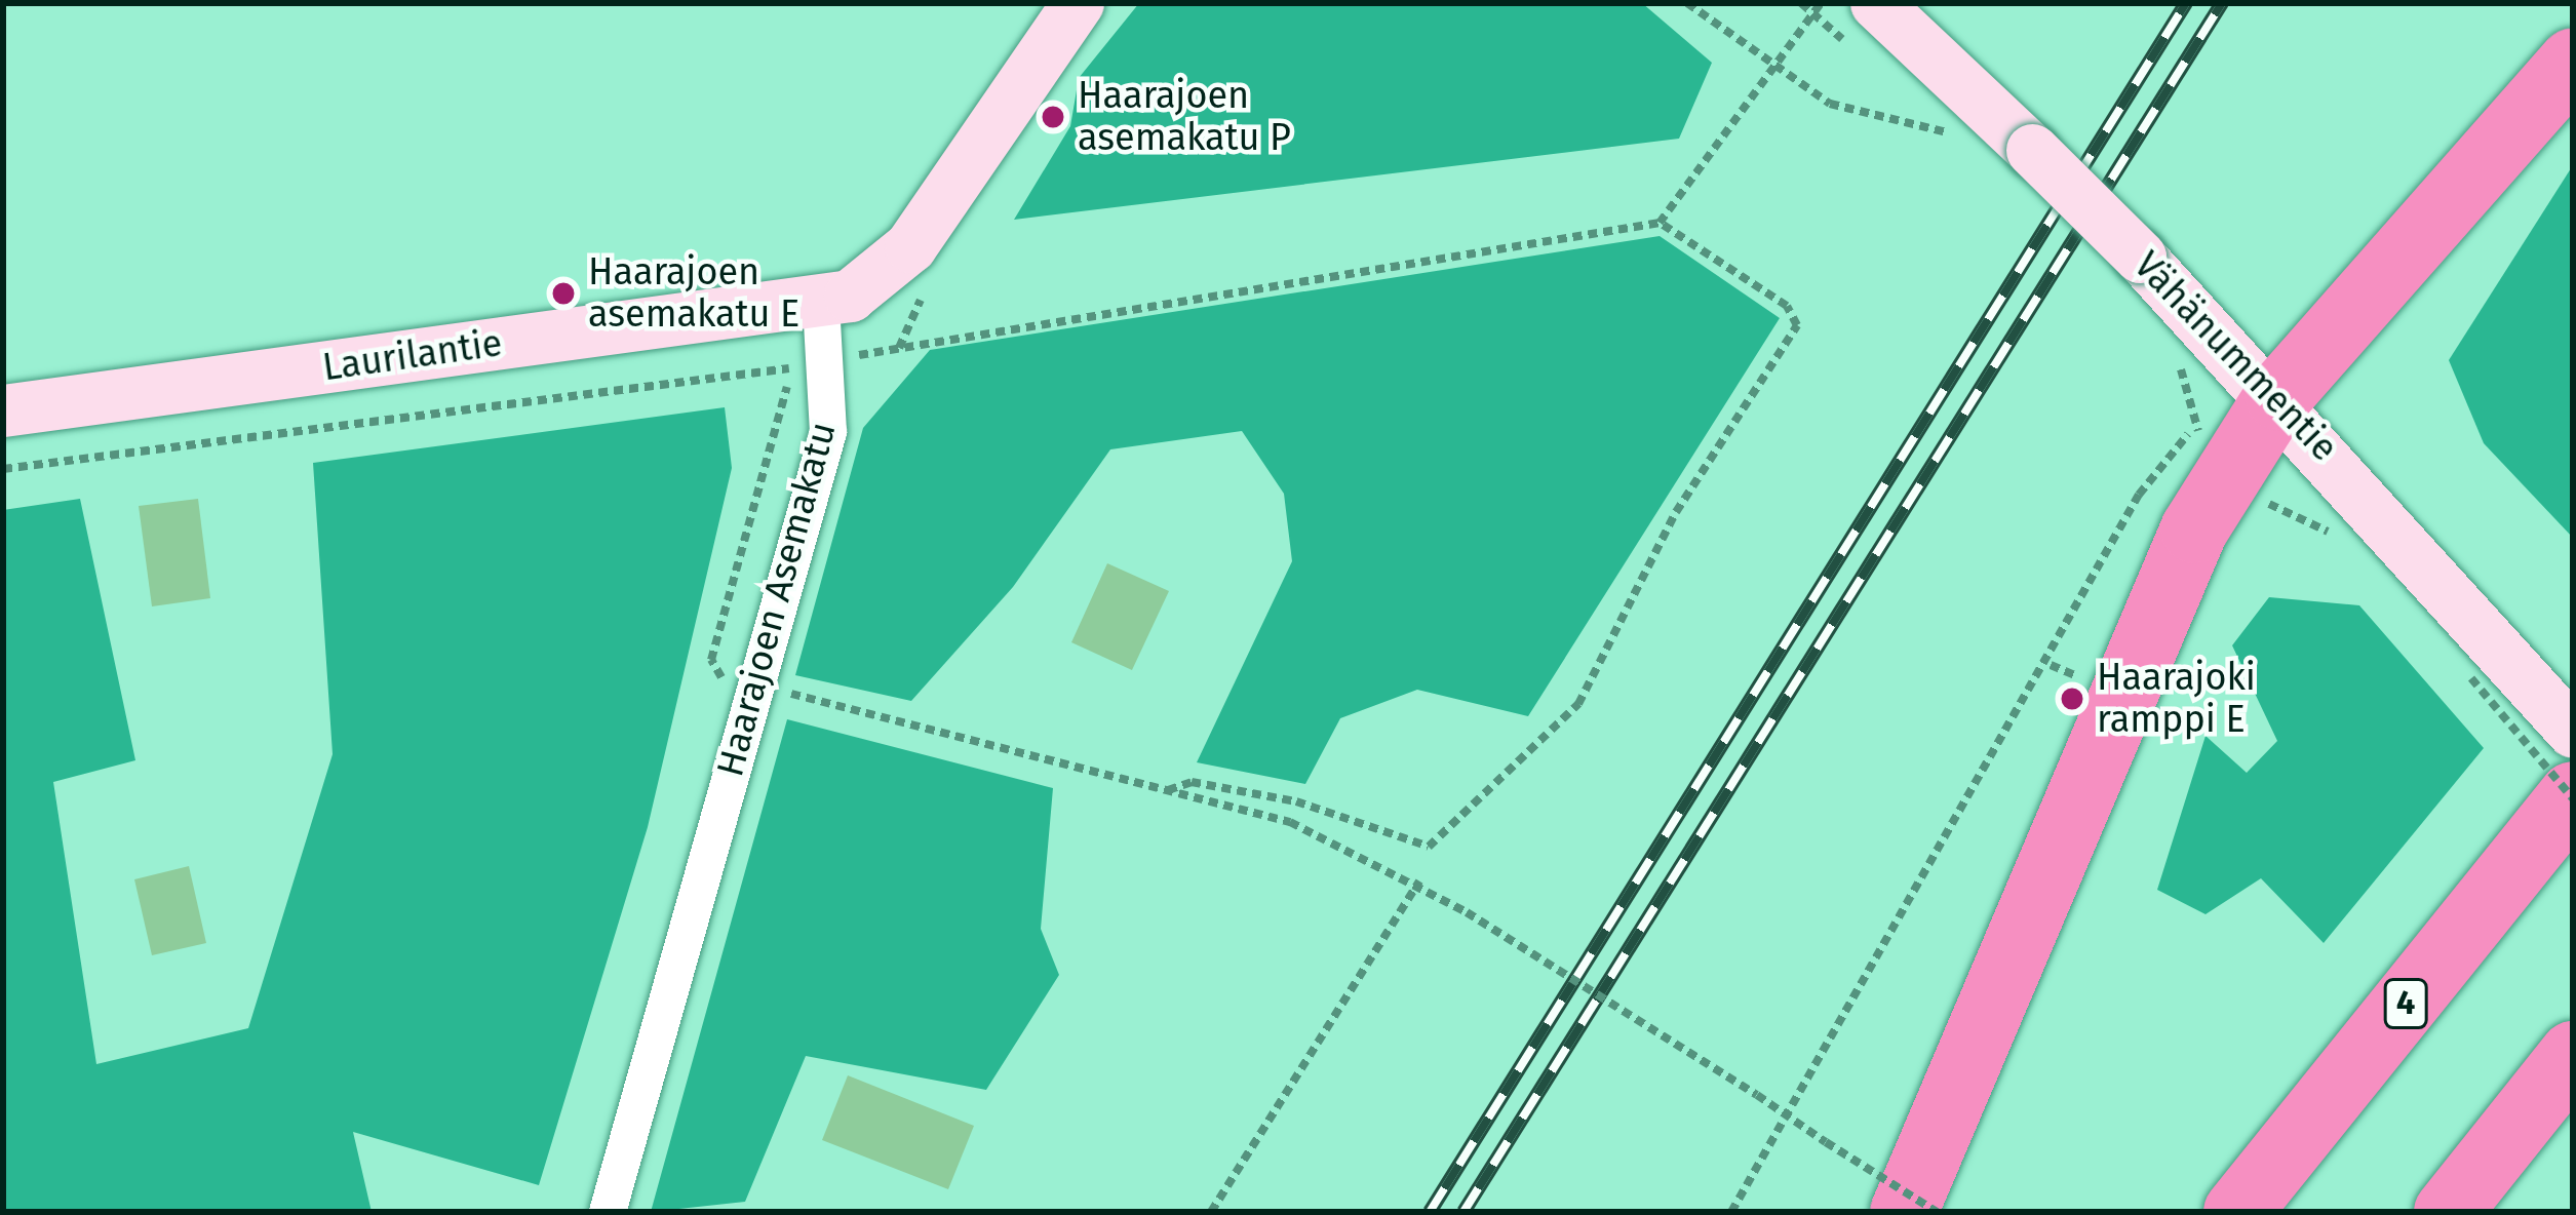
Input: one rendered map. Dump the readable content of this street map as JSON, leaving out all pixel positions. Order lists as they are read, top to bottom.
{
  "streets": {
    "highway": ["4"],
    "street": ["Laurilantie", "Vähänummentie", "Haarajoen Asemakatu"]
  },
  "crossings": [
    ["Laurilantie", "Haarajoen Asemakatu"]
  ],
  "places": ["Haarajoen asemakatu P", "Haarajoen asemakatu E", "Haarajoki ramppi E"]
}
